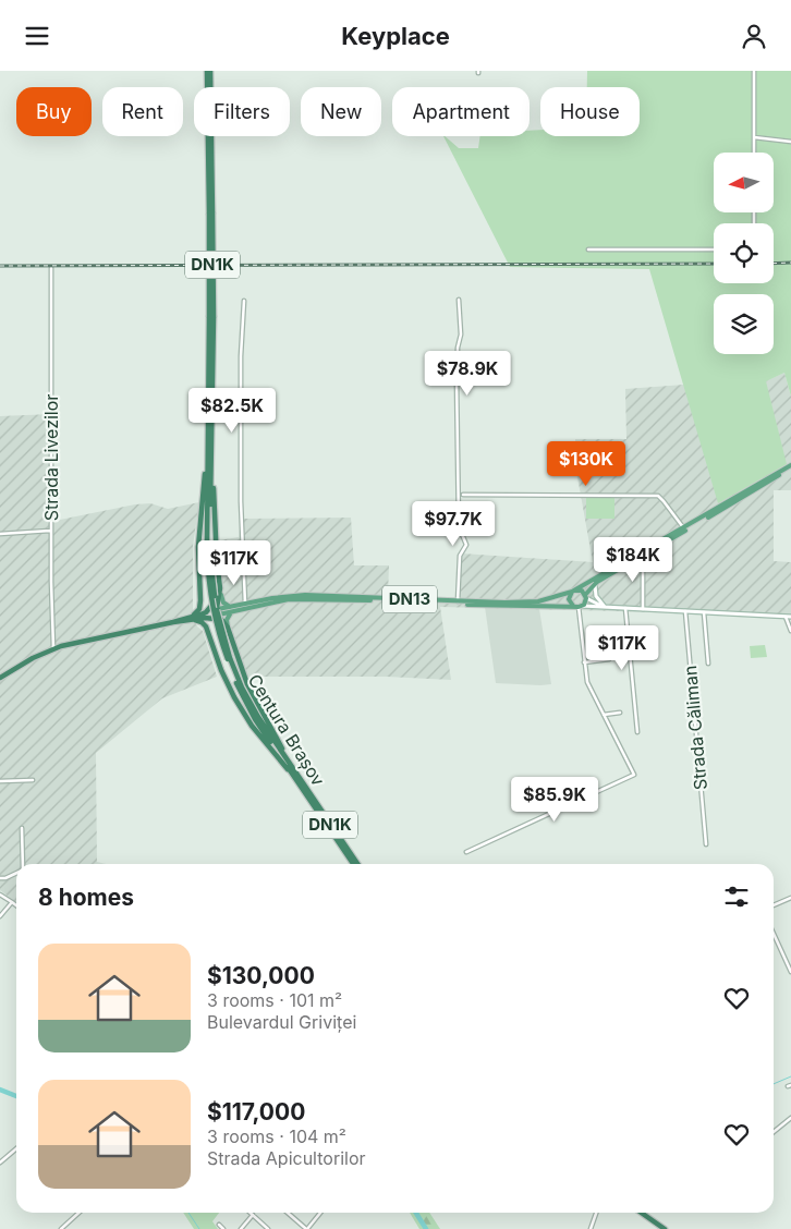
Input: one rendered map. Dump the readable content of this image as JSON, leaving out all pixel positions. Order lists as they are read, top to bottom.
{
  "streets": {
    "highway": ["DN1K", "DN13", "Centura Brașov"],
    "street": ["Strada Livezilor", "Strada Căliman"]
  },
  "crossings": [
    ["DN1K", "Centura Brașov"],
    ["Strada Livezilor", "DN13"]
  ],
  "north": "left",
  "page": {
    "header": "Keyplace",
    "chip": [
      "Buy",
      "Rent",
      "Filters",
      "New",
      "Apartment",
      "House"
    ],
    "price": [
      "$78.9K",
      "$82.5K",
      "$130K",
      "$97.7K",
      "$184K",
      "$117K",
      "$117K",
      "$85.9K"
    ],
    "heading": "8 homes",
    "list": [
      {
        "name": "$130,000",
        "note": "3 rooms · 101 m² · Bulevardul Griviței"
      },
      {
        "name": "$117,000",
        "note": "3 rooms · 104 m² · Strada Apicultorilor"
      }
    ]
  }
}
